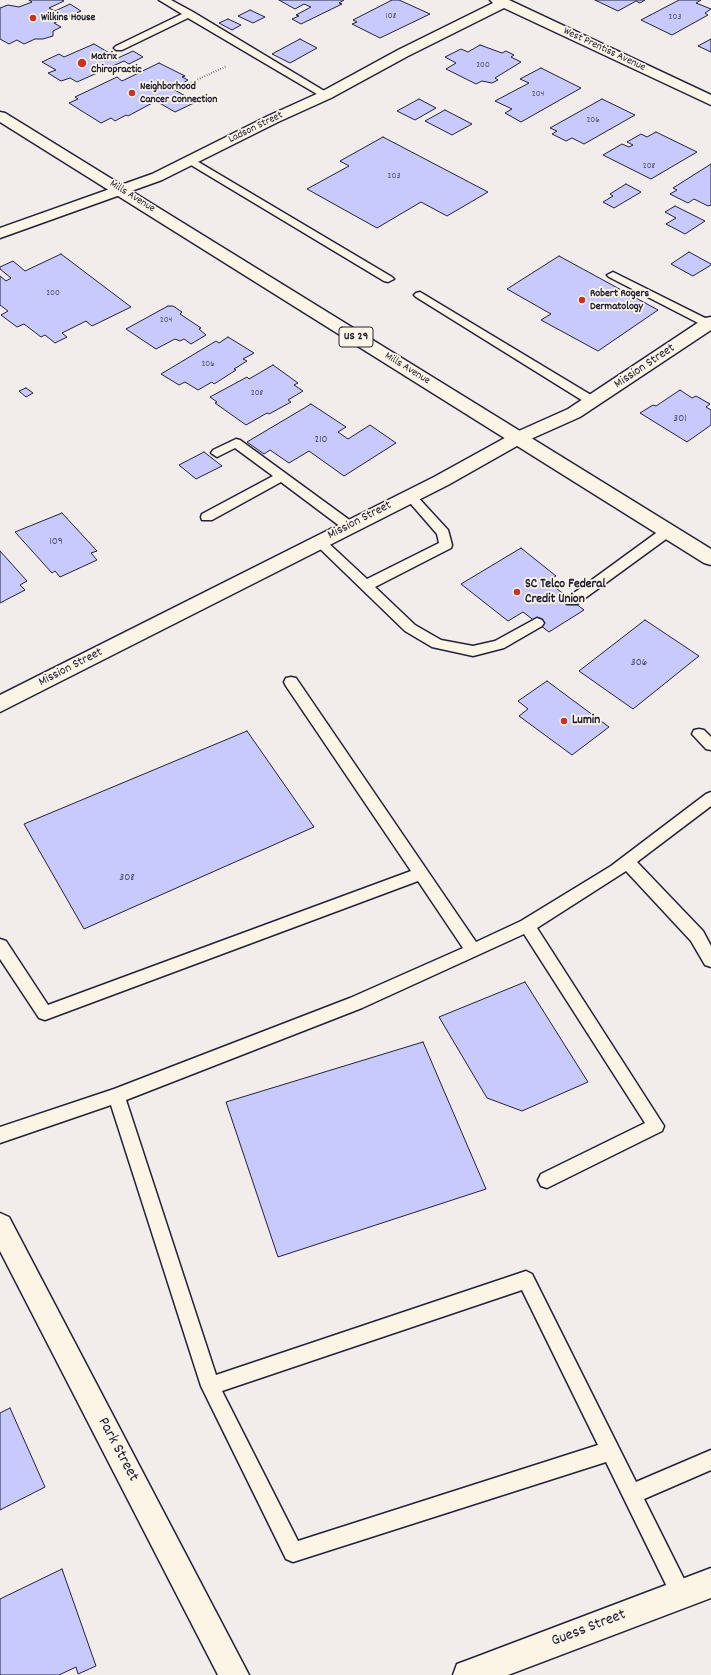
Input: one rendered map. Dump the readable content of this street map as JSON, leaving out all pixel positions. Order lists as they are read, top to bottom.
{
  "streets": {
    "street": [
      "West Prentiss Avenue",
      "Ladson Street",
      "Mills Avenue",
      "US 29",
      "Mission Street",
      "Park Street",
      "Guess Street"
    ]
  },
  "crossings": [
    ["West Prentiss Avenue", "Ladson Street"],
    ["Ladson Street", "Mills Avenue"],
    ["Mills Avenue", "Mission Street"]
  ],
  "places": [
    "Wilkins House",
    "Matrix Chiropractic",
    "Neighborhood Cancer Connection",
    "Robert Rogers Dermatology",
    "SC Telco Federal Credit Union",
    "Lumin"
  ],
  "house_numbers": [
    "108",
    "203",
    "200",
    "204",
    "206",
    "208",
    "203",
    "200",
    "204",
    "206",
    "208",
    "301",
    "210",
    "109",
    "306",
    "308"
  ]
}
